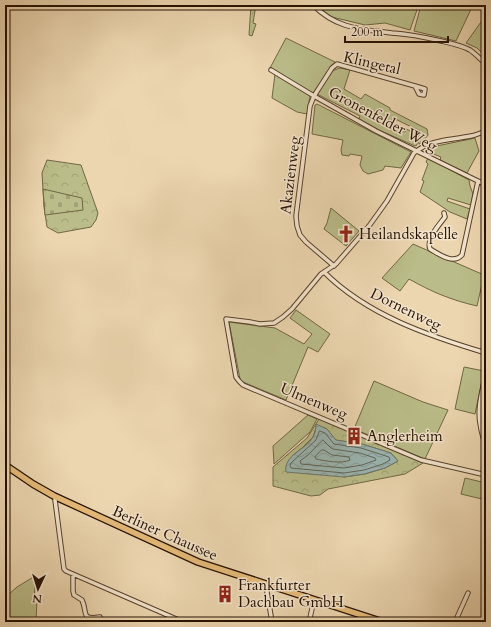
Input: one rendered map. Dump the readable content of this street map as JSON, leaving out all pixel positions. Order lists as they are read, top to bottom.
{
  "streets": {
    "main road": ["Berliner Chaussee"],
    "street": [
      "Klingetal",
      "Gronenfelder Weg",
      "Akazienweg",
      "Dornenweg",
      "Ulmenweg"
    ]
  },
  "crossings": [
    ["Klingetal", "Gronenfelder Weg"],
    ["Klingetal", "Akazienweg"],
    ["Gronenfelder Weg", "Akazienweg"],
    ["Dornenweg", "Ulmenweg"]
  ],
  "places": {
    "church": ["Heilandskapelle"],
    "building": ["Anglerheim", "Frankfurter Dachbau GmbH"]
  },
  "scale_bar": "200 m",
  "north": "bottom"
}
